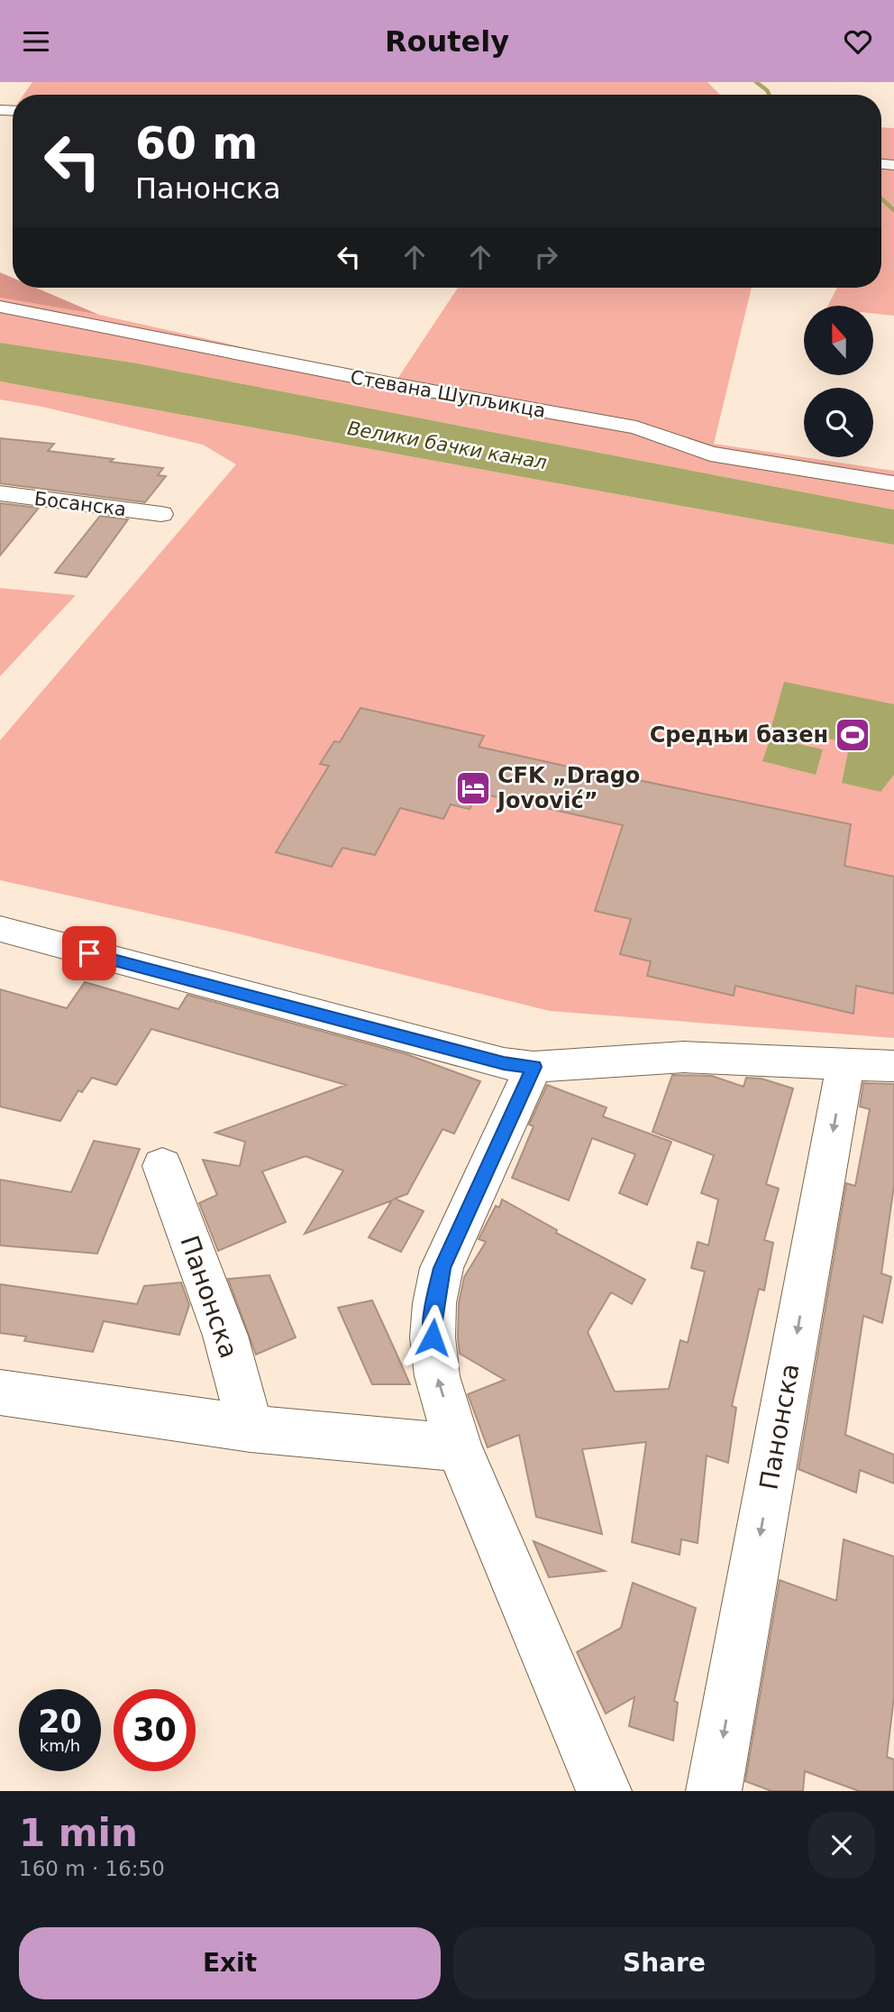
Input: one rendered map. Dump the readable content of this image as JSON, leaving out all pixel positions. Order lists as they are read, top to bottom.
{
  "streets": {
    "street": ["Стевана Шупљикца", "Босанска", "Панонска"]
  },
  "one_way": ["Панонска"],
  "water": ["Велики бачки канал"],
  "places": {
    "sports": ["Средњи базен"],
    "hotel": ["CFK „Drago Jovović”"]
  },
  "north": "top",
  "page": {
    "header": "Routely",
    "turn": ["60 m", "Панонска"],
    "speed": "20 km/h",
    "limit": "30",
    "heading": ["1 min", "160 m · 16:50"],
    "buttons": ["Exit", "Share"]
  }
}
